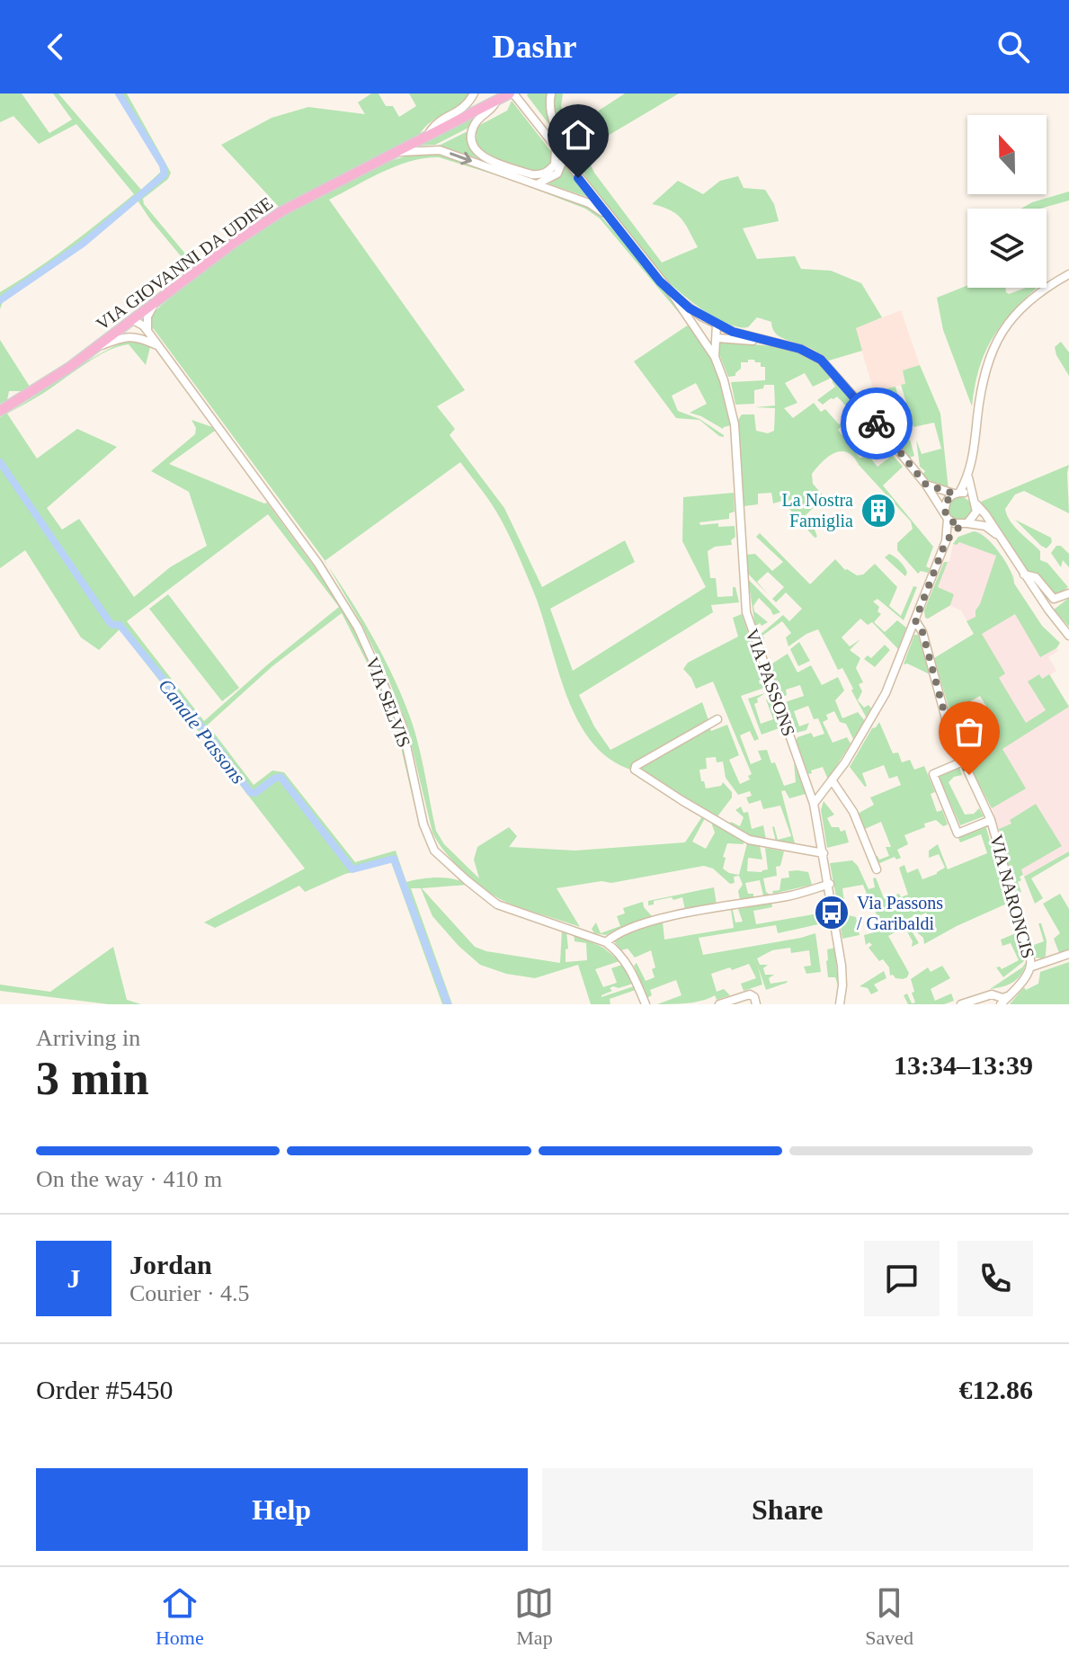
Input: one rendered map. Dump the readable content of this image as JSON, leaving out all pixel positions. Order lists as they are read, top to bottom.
{
  "streets": {
    "main road": ["VIA GIOVANNI DA UDINE"],
    "street": ["VIA PASSONS", "VIA SELVIS", "VIA NARONCIS"]
  },
  "crossings": [
    ["VIA GIOVANNI DA UDINE", "VIA PASSONS"],
    ["VIA GIOVANNI DA UDINE", "VIA SELVIS"]
  ],
  "water": ["Canale Passons"],
  "places": {
    "building": ["La Nostra Famiglia"],
    "bus stop": ["Via Passons / Garibaldi"]
  },
  "north": "top",
  "page": {
    "header": "Dashr",
    "heading": ["3 min", "Arriving in", "13:34–13:39"],
    "panel": [
      "Jordan",
      "Courier · 4.5",
      "Order #5450",
      "€12.86"
    ],
    "bar": "On the way · 410 m",
    "round": "J",
    "buttons": ["Help", "Share"],
    "tabs": ["Home", "Map", "Saved"]
  }
}
